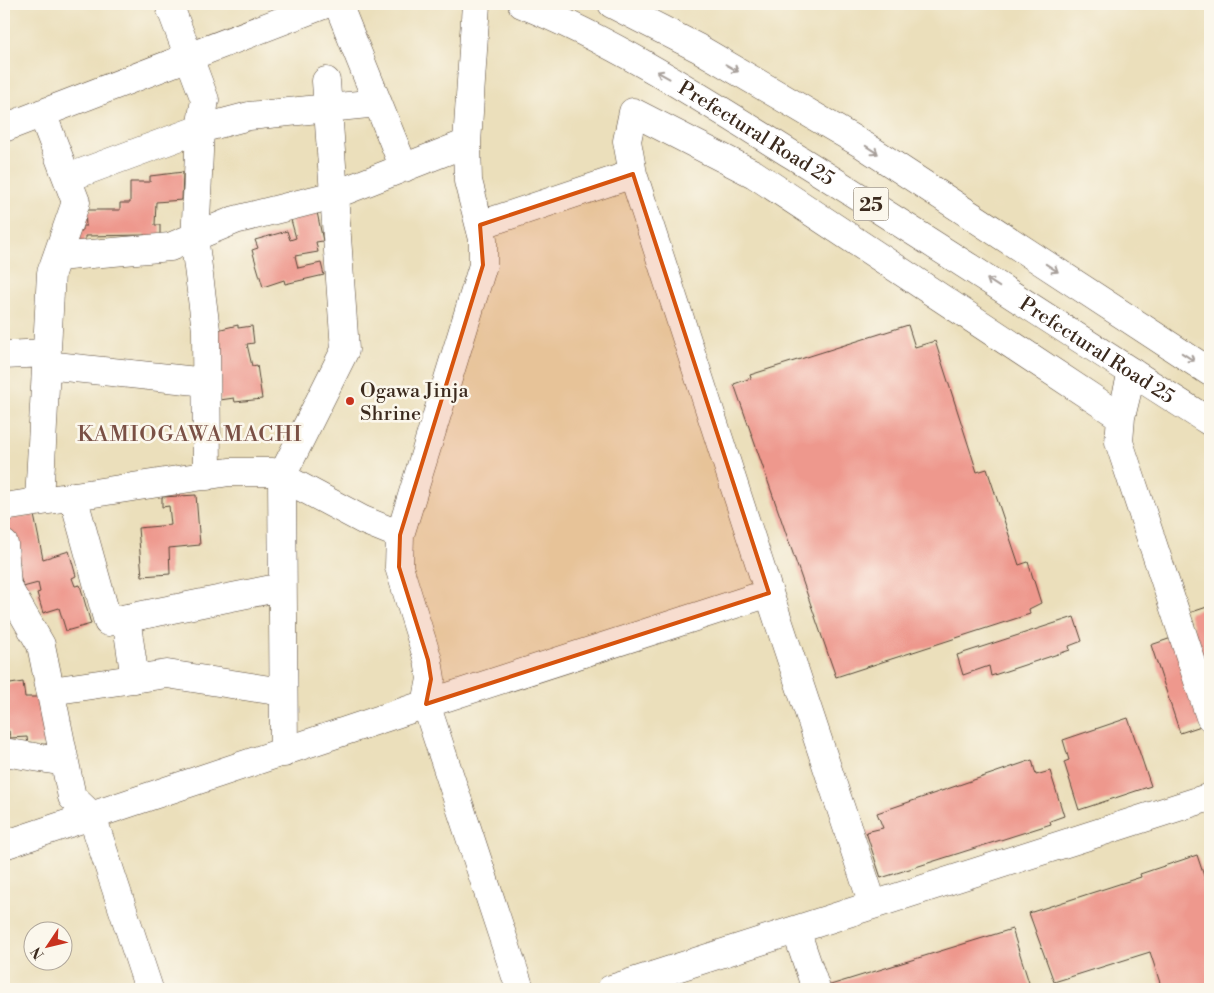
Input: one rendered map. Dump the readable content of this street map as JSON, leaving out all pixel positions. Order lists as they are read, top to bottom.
{
  "streets": {
    "street": ["Prefectural Road 25", "25"]
  },
  "districts": ["KAMIOGAWAMACHI"],
  "places": ["Ogawa Jinja Shrine"],
  "north": "bottom left"
}
